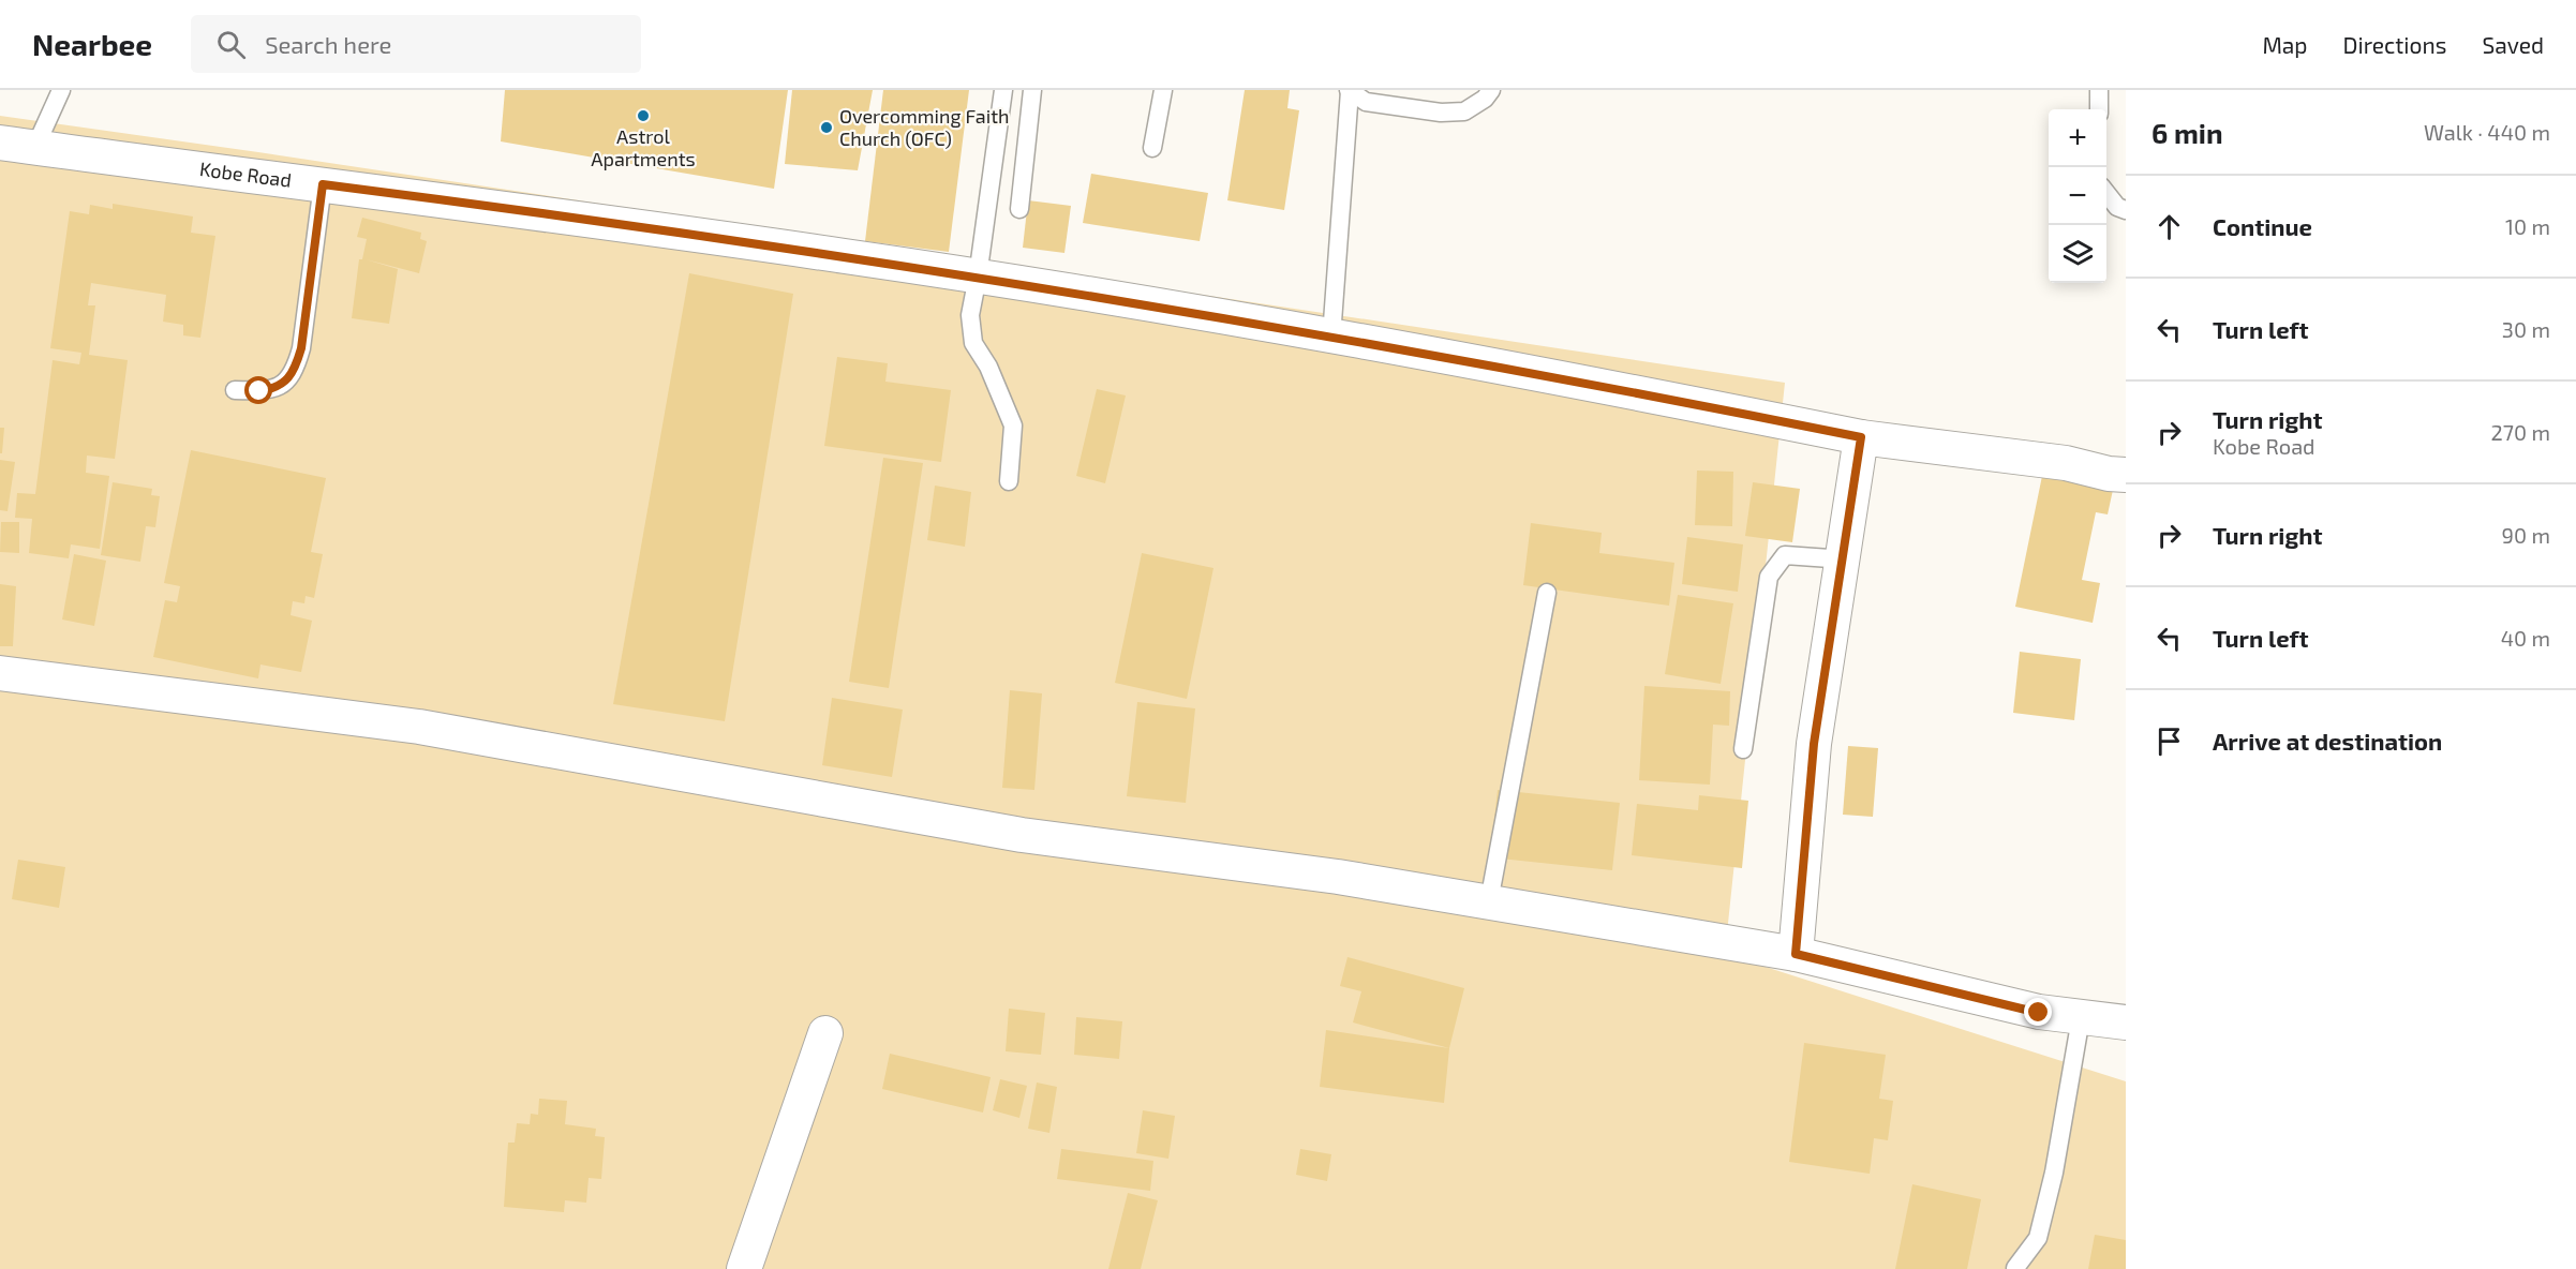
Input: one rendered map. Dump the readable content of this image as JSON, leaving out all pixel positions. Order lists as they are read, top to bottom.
{
  "streets": {
    "street": ["Kobe Road"]
  },
  "places": ["Astrol Apartments", "Overcomming Faith Church (OFC)"],
  "page": {
    "header": "Nearbee",
    "search": "Search here",
    "nav": ["Map", "Directions", "Saved"],
    "heading": ["6 min", "Walk · 440 m"],
    "map_buttons": ["+", "−"],
    "list": [
      ["Continue", "10 m"],
      ["Turn left", "30 m"],
      ["Turn right", "Kobe Road", "270 m"],
      ["Turn right", "90 m"],
      ["Turn left", "40 m"],
      "Arrive at destination"
    ]
  }
}
